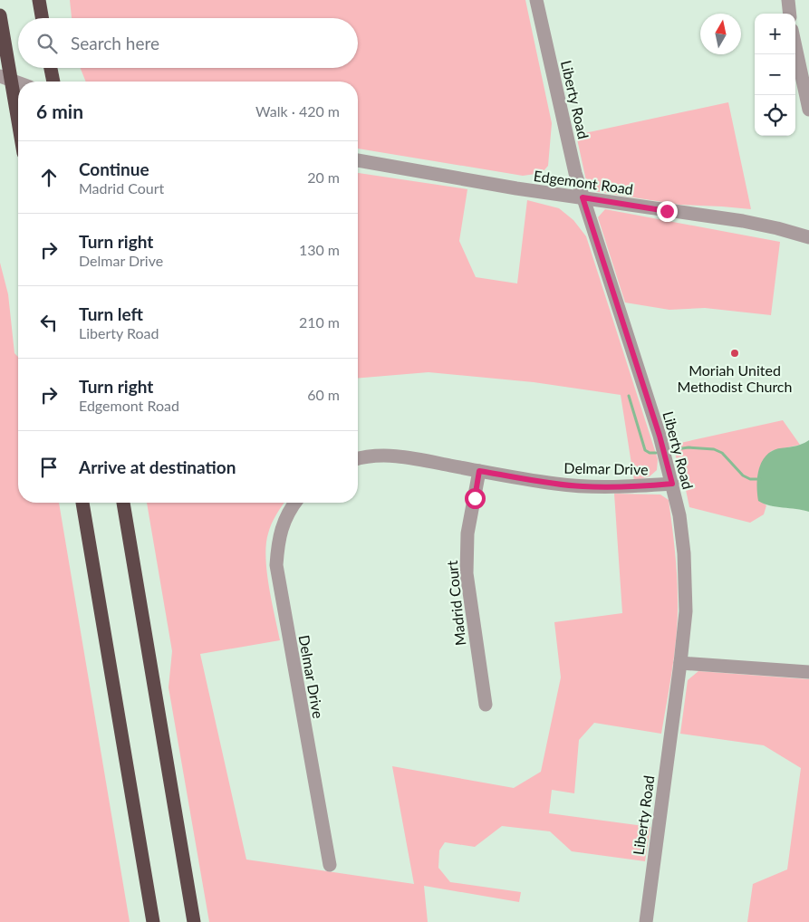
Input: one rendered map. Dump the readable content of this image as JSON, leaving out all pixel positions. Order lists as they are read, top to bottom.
{
  "streets": {
    "street": [
      "Liberty Road",
      "Edgemont Road",
      "Delmar Drive",
      "Madrid Court"
    ]
  },
  "crossings": [
    ["Liberty Road", "Edgemont Road"],
    ["Liberty Road", "Delmar Drive"],
    ["Delmar Drive", "Madrid Court"]
  ],
  "places": ["Moriah United Methodist Church"],
  "north": "top",
  "page": {
    "map_buttons": ["+", "−"],
    "search": "Search here",
    "heading": ["6 min", "Walk · 420 m"],
    "list": [
      ["Continue", "Madrid Court", "20 m"],
      ["Turn right", "Delmar Drive", "130 m"],
      ["Turn left", "Liberty Road", "210 m"],
      ["Turn right", "Edgemont Road", "60 m"],
      "Arrive at destination"
    ]
  }
}
